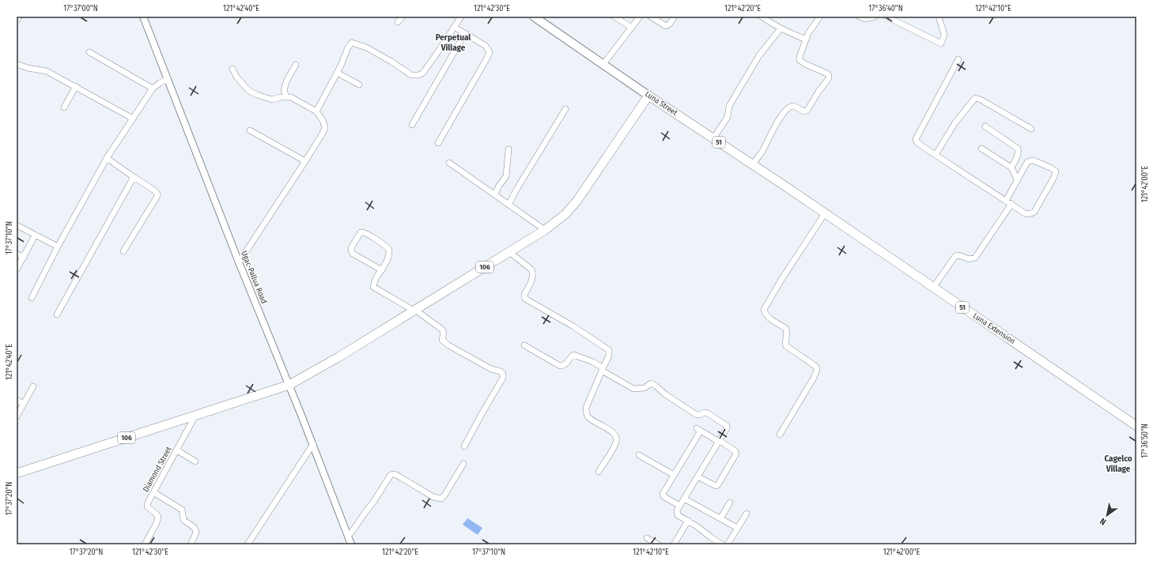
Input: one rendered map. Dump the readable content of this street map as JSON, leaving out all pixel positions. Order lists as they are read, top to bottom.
{
  "streets": {
    "highway": [
      "Luna Street",
      "51",
      "106",
      "Luna Extension"
    ],
    "street": ["Ugac-Pallua Road", "Diamond Street"]
  },
  "crossings": [
    ["Luna Street", "106"],
    ["Luna Street", "Luna Extension"],
    ["106", "Ugac-Pallua Road"],
    ["106", "Diamond Street"]
  ],
  "districts": ["Perpetual Village", "Cagelco Village"],
  "north": "bottom left",
  "coordinates": [
    "17°37'00\"N",
    "121°42'40\"E",
    "121°42'30\"E",
    "121°42'20\"E",
    "17°36'40\"N",
    "121°42'10\"E",
    "121°42'00\"E",
    "17°37'10\"N",
    "17°36'50\"N",
    "17°37'20\"N"
  ]
}
